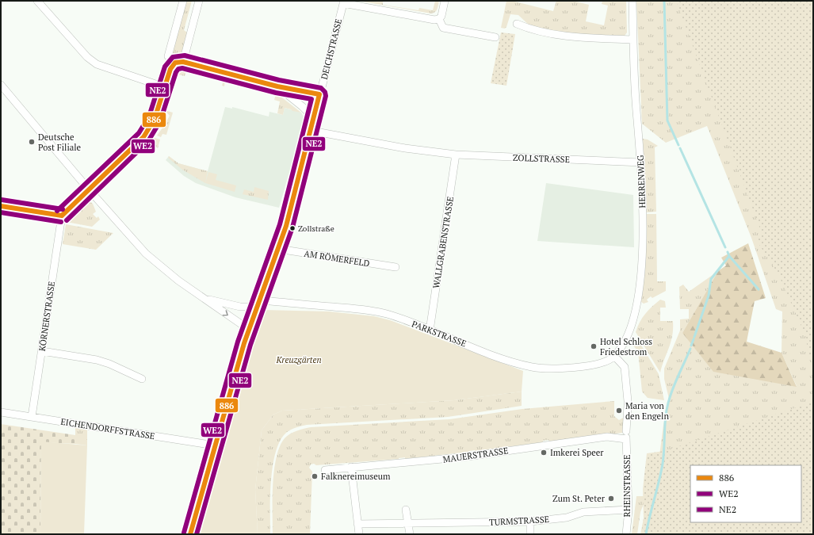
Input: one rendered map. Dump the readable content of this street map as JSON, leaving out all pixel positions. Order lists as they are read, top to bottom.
{
  "streets": {
    "street": [
      "DEICHSTRASSE",
      "ZOLLSTRASSE",
      "HERRENWEG",
      "WALLGRABENSTRASSE",
      "AM RÖMERFELD",
      "KÖRNERSTRASSE",
      "PARKSTRASSE",
      "EICHENDORFFSTRASSE",
      "MAUERSTRASSE",
      "RHEINSTRASSE",
      "TURMSTRASSE"
    ]
  },
  "crossings": [
    ["DEICHSTRASSE", "ZOLLSTRASSE"],
    ["DEICHSTRASSE", "AM RÖMERFELD"],
    ["DEICHSTRASSE", "PARKSTRASSE"],
    ["DEICHSTRASSE", "EICHENDORFFSTRASSE"],
    ["ZOLLSTRASSE", "HERRENWEG"],
    ["ZOLLSTRASSE", "WALLGRABENSTRASSE"],
    ["HERRENWEG", "PARKSTRASSE"],
    ["HERRENWEG", "RHEINSTRASSE"],
    ["WALLGRABENSTRASSE", "PARKSTRASSE"],
    ["KÖRNERSTRASSE", "EICHENDORFFSTRASSE"],
    ["PARKSTRASSE", "RHEINSTRASSE"],
    ["MAUERSTRASSE", "RHEINSTRASSE"],
    ["RHEINSTRASSE", "TURMSTRASSE"]
  ],
  "parks": ["Kreuzgärten"],
  "places": [
    "Deutsche Post Filiale",
    "Zollstraße",
    "Hotel Schloss Friedestrom",
    "Maria von den Engeln",
    "Imkerei Speer",
    "Falknereimuseum",
    "Zum St. Peter"
  ],
  "lines": ["transit line NE2", "transit line 886", "transit line WE2"],
  "legend": ["886", "WE2", "NE2"]
}
